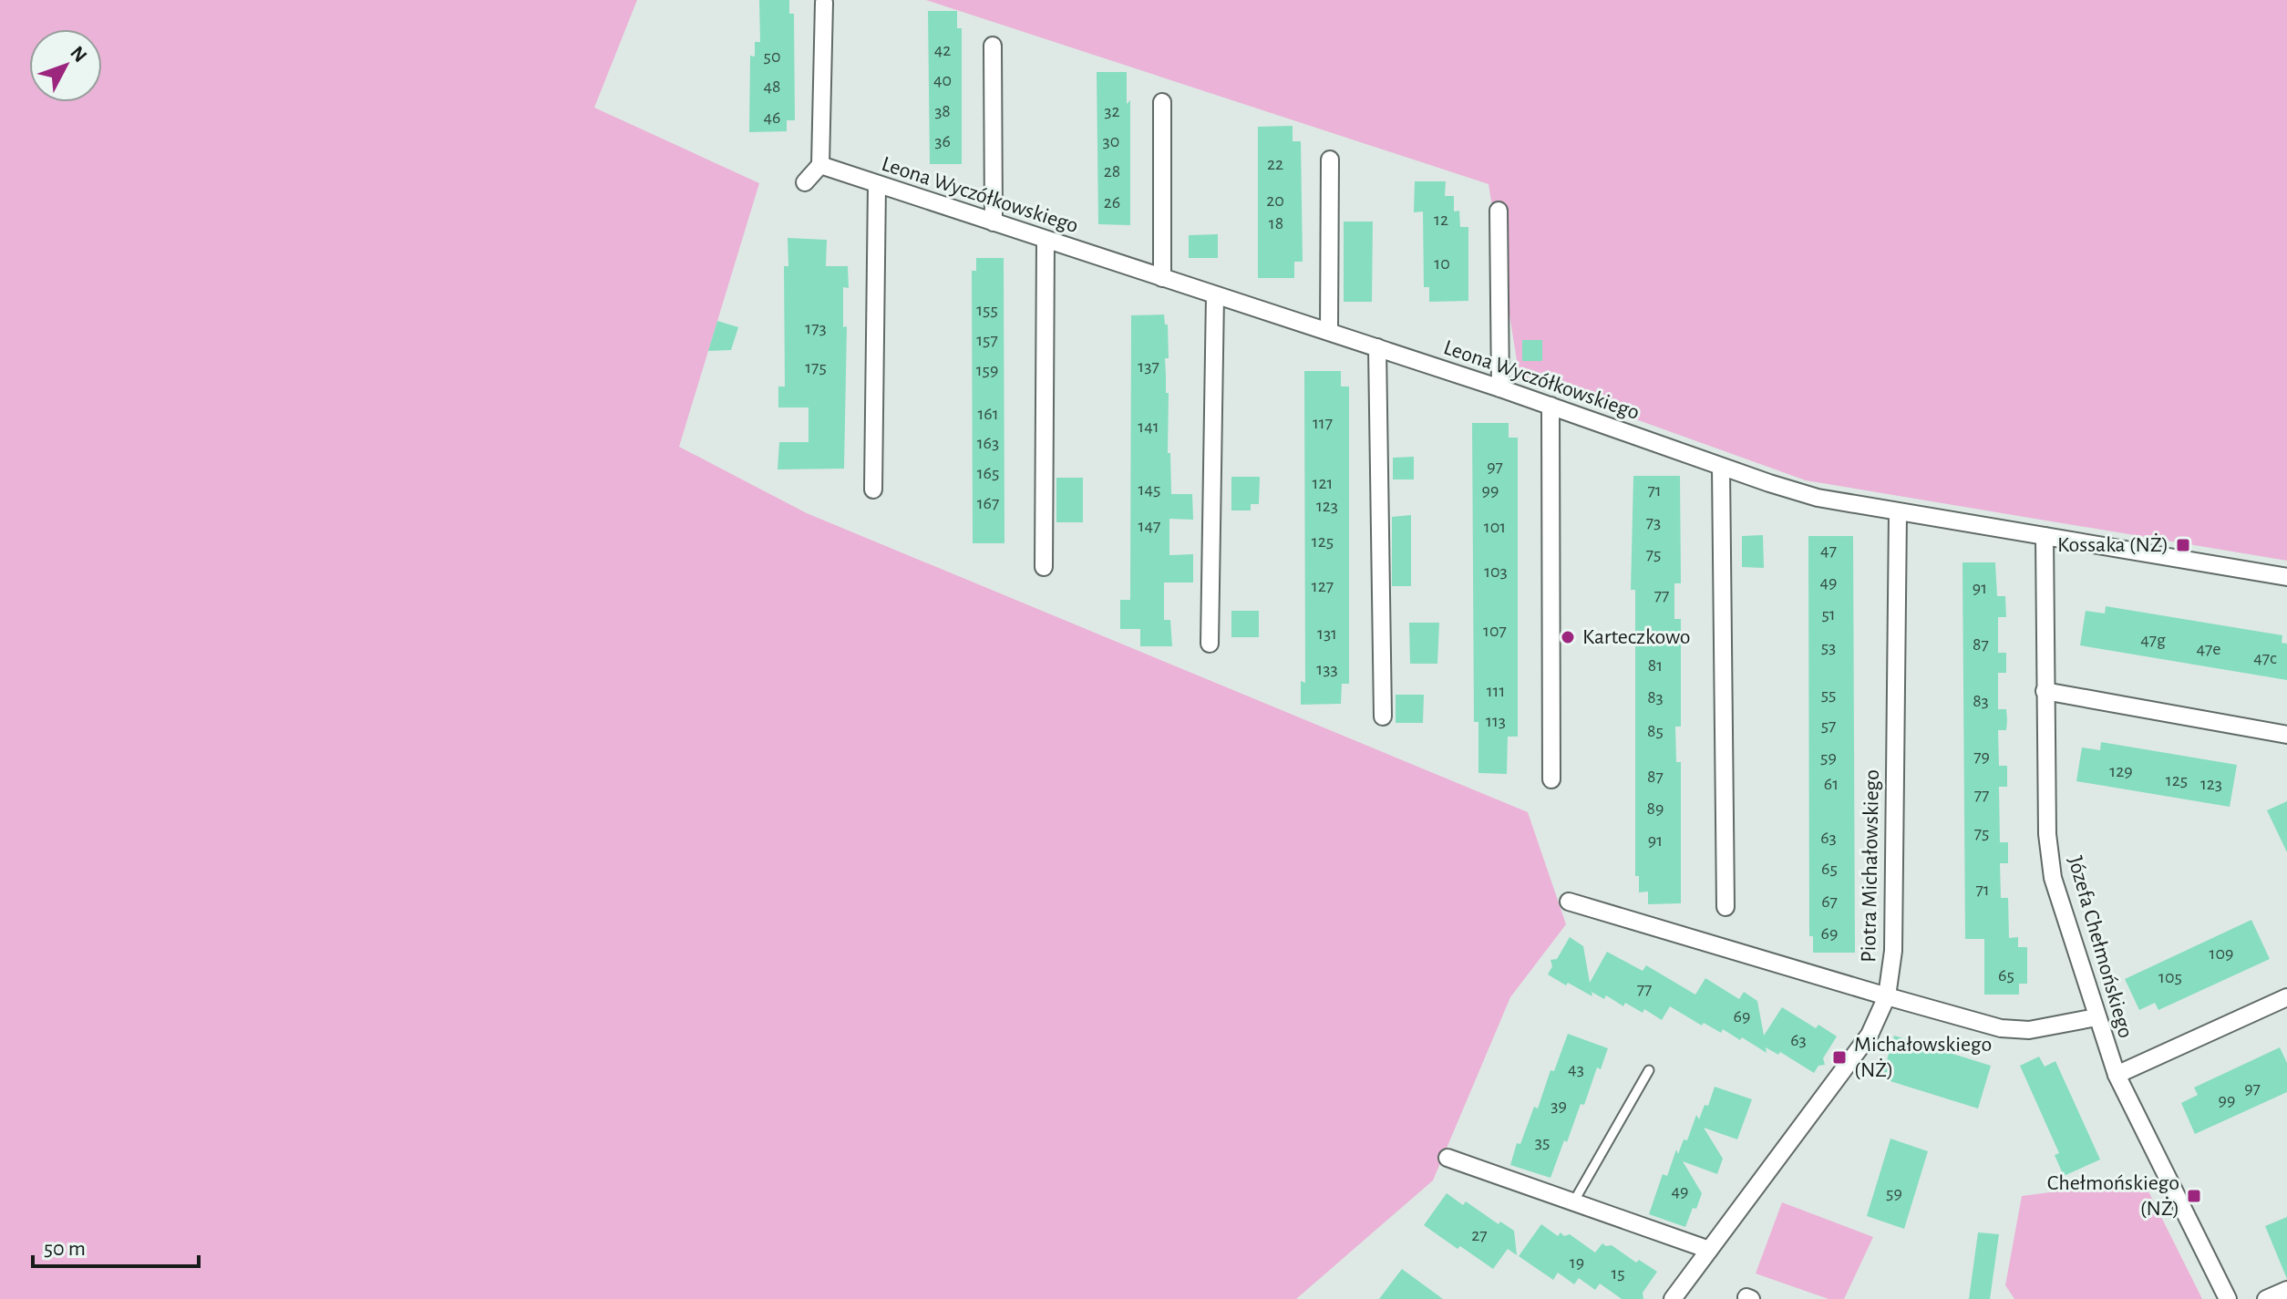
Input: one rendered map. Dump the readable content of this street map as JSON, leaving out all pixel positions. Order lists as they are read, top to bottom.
{
  "streets": {
    "street": ["Leona Wyczółkowskiego", "Piotra Michałowskiego", "Józefa Chełmońskiego"]
  },
  "crossings": [
    ["Leona Wyczółkowskiego", "Piotra Michałowskiego"],
    ["Leona Wyczółkowskiego", "Józefa Chełmońskiego"]
  ],
  "places": {
    "transit": ["Kossaka (NŻ)", "Michałowskiego (NŻ)", "Chełmońskiego (NŻ)"],
    "other": ["Karteczkowo"]
  },
  "house_numbers": [
    "42",
    "50",
    "40",
    "48",
    "38",
    "32",
    "46",
    "36",
    "30",
    "22",
    "28",
    "20",
    "26",
    "12",
    "18",
    "10",
    "155",
    "173",
    "157",
    "137",
    "175",
    "159",
    "161",
    "117",
    "141",
    "163",
    "97",
    "165",
    "121",
    "145",
    "99",
    "71",
    "167",
    "123",
    "73",
    "147",
    "101",
    "125",
    "47",
    "75",
    "103",
    "49",
    "127",
    "91",
    "77",
    "51",
    "107",
    "131",
    "47g",
    "87",
    "53",
    "47e",
    "47c",
    "81",
    "133",
    "111",
    "55",
    "83",
    "83",
    "113",
    "57",
    "85",
    "79",
    "59",
    "129",
    "87",
    "125",
    "61",
    "123",
    "77",
    "89",
    "75",
    "63",
    "91",
    "65",
    "71",
    "67",
    "69",
    "109",
    "65",
    "105",
    "77",
    "69",
    "63",
    "43",
    "97",
    "99",
    "39",
    "35",
    "49",
    "59",
    "27",
    "19",
    "15"
  ],
  "scale_bar": "50 m",
  "north": "top right"
}
